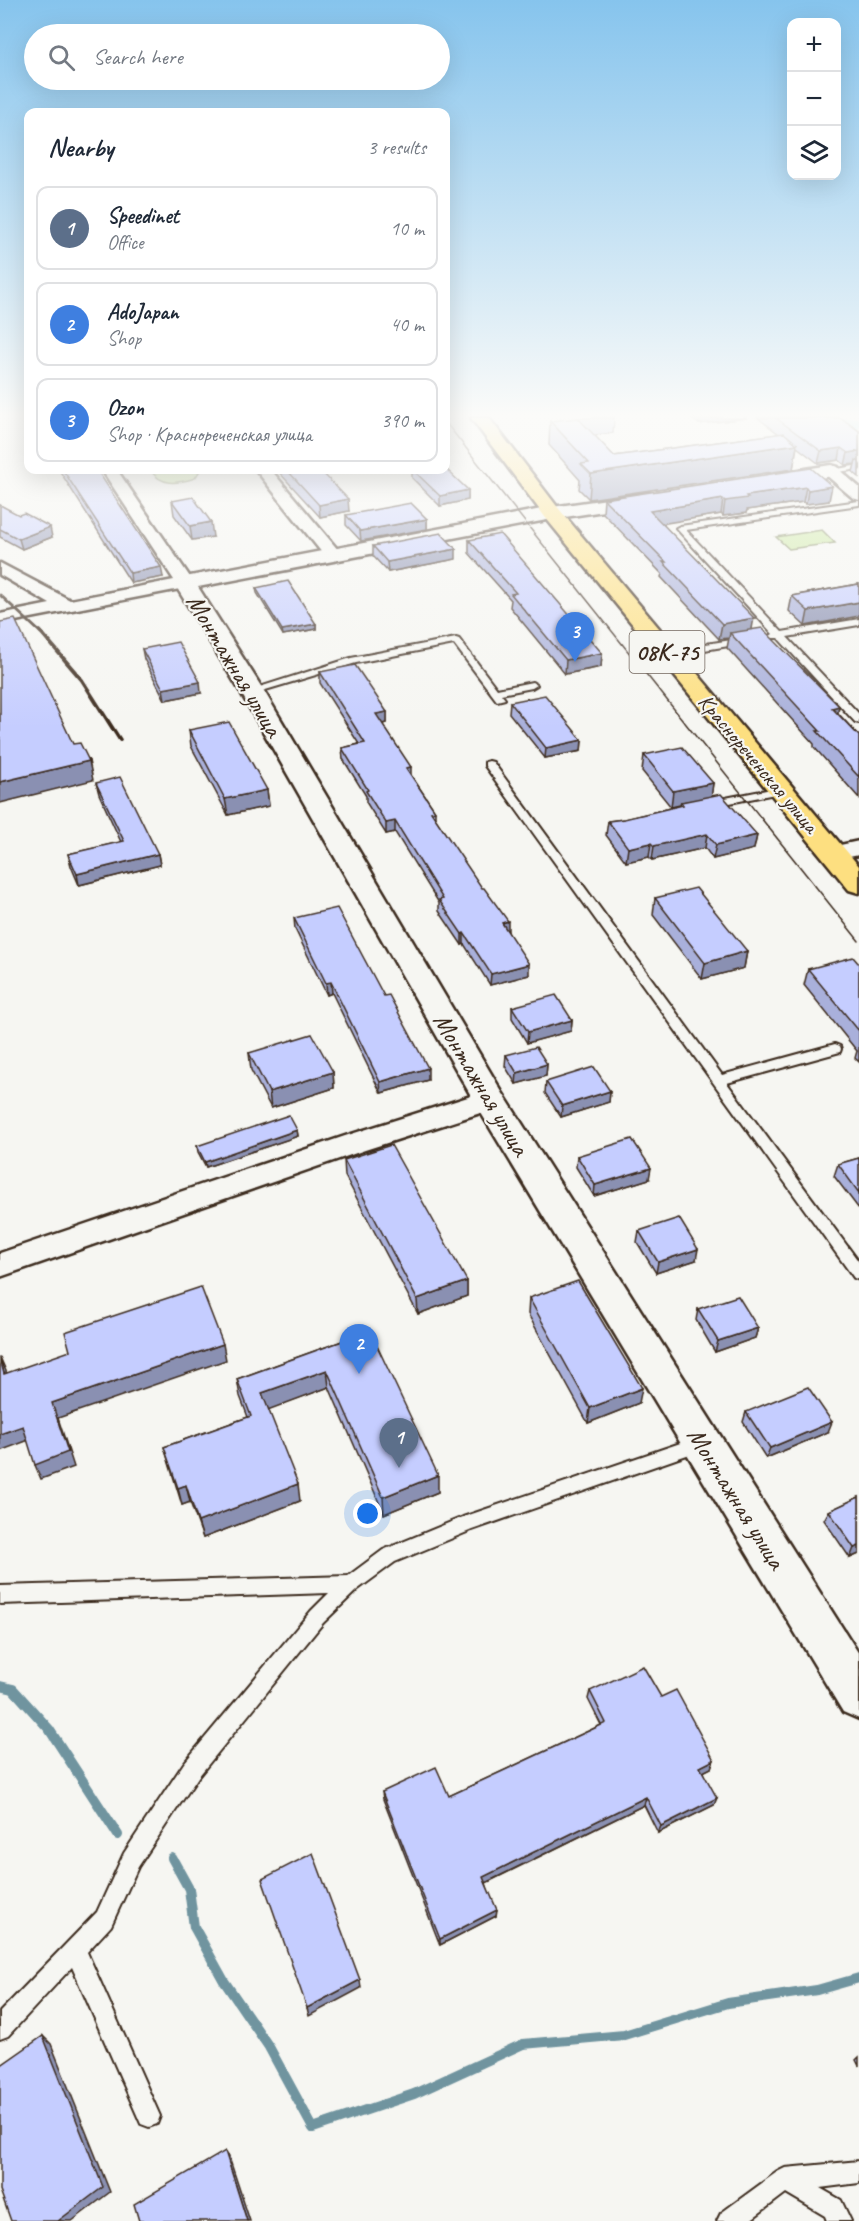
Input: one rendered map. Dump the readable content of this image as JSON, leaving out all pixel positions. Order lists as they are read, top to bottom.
{
  "streets": {
    "main road": ["08К-75", "Краснореченская улица"],
    "street": ["Монтажная улица"]
  },
  "page": {
    "map_buttons": ["+", "−"],
    "search": "Search here",
    "heading": ["Nearby", "3 results"],
    "list": [
      {
        "mark": "1",
        "name": "Speedinet",
        "note": "Office",
        "value": "10 m"
      },
      {
        "mark": "2",
        "name": "AdoJapan",
        "note": "Shop",
        "value": "40 m"
      },
      {
        "mark": "3",
        "name": "Ozon",
        "note": "Shop · Краснореченская улица",
        "value": "390 m"
      }
    ],
    "pins": ["3", "2", "1"]
  }
}
